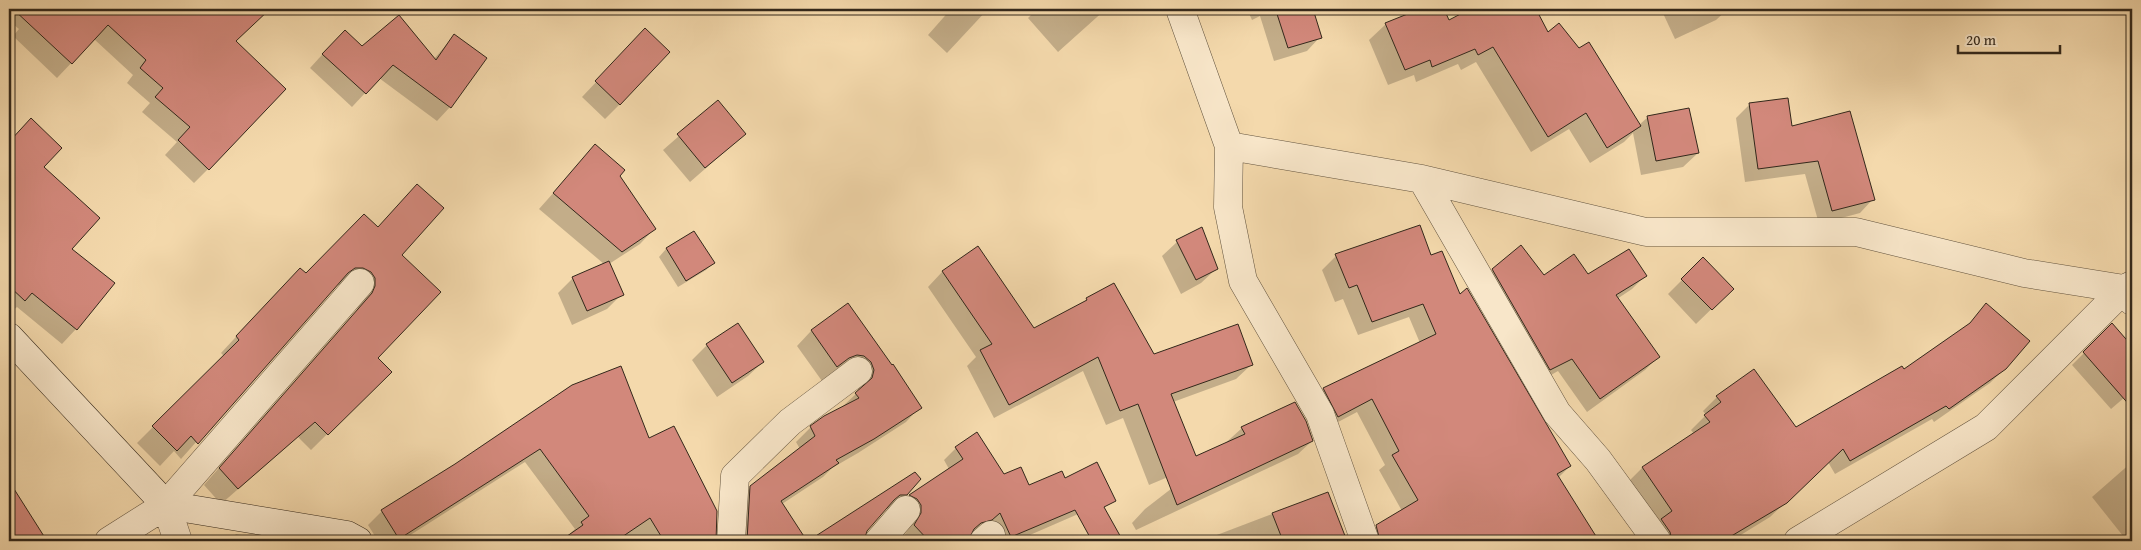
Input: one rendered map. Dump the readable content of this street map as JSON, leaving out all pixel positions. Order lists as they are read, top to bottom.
{
  "scale_bar": "20 m"
}
